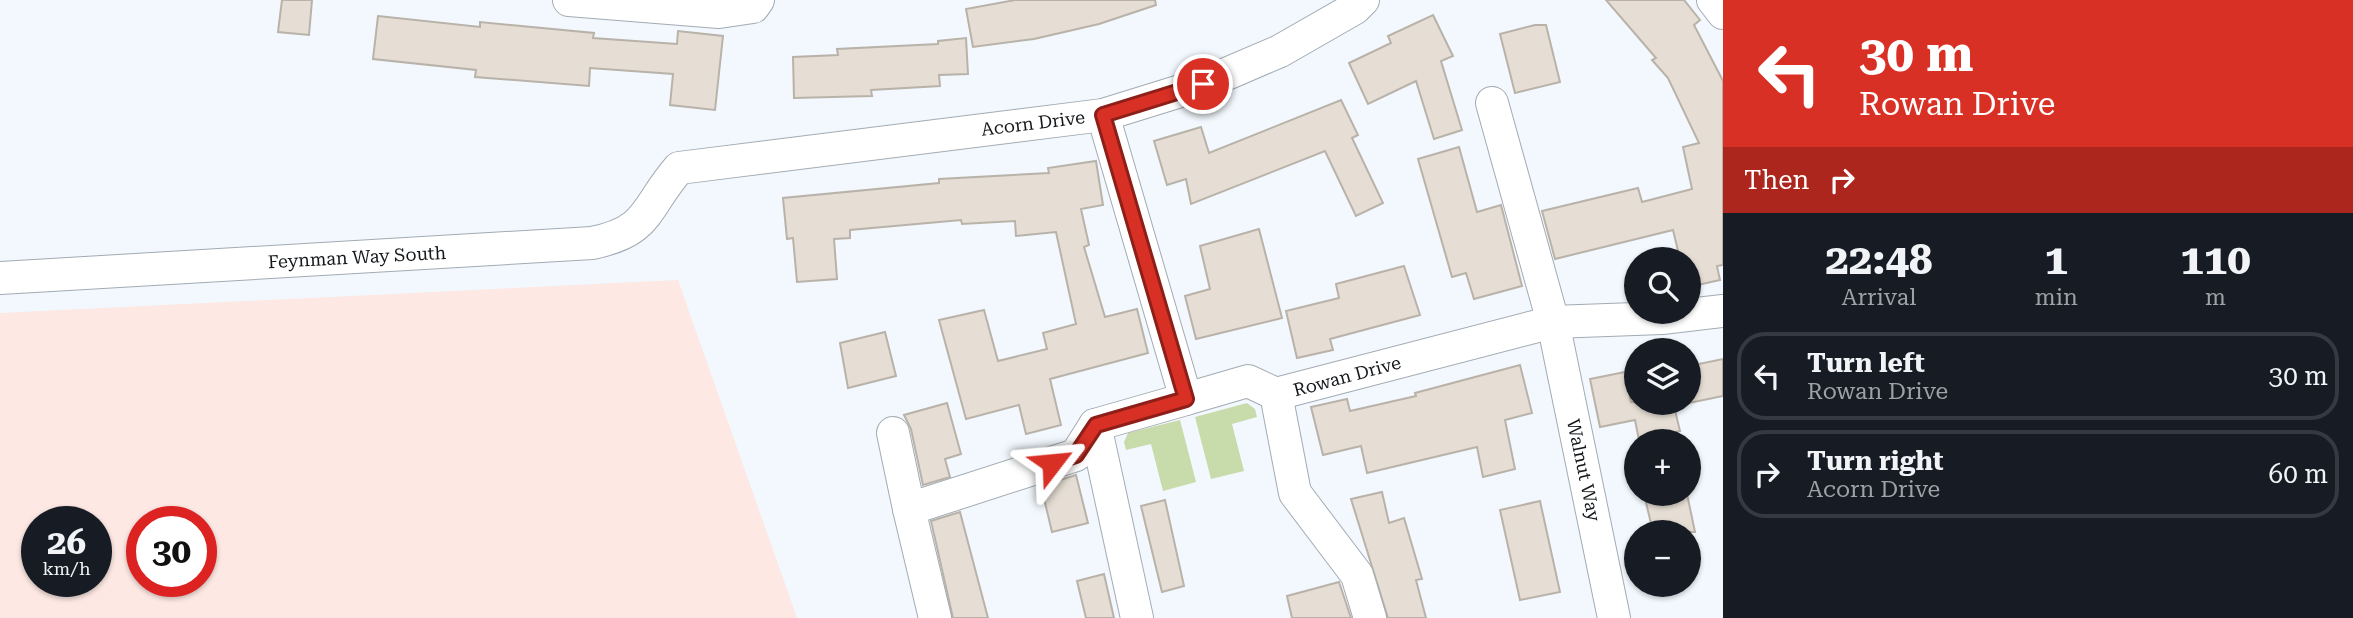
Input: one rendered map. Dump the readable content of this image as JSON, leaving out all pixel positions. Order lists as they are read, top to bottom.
{
  "streets": {
    "street": [
      "Acorn Drive",
      "Feynman Way South",
      "Rowan Drive",
      "Walnut Way"
    ]
  },
  "crossings": [
    ["Acorn Drive", "Feynman Way South"],
    ["Rowan Drive", "Walnut Way"]
  ],
  "page": {
    "turn": ["30 m", "Rowan Drive"],
    "then": "Then",
    "eta": [
      "22:48",
      "Arrival",
      "1",
      "min",
      "110",
      "m"
    ],
    "map_buttons": ["+", "−"],
    "list": [
      {
        "name": "Turn left",
        "note": "Rowan Drive",
        "value": "30 m"
      },
      {
        "name": "Turn right",
        "note": "Acorn Drive",
        "value": "60 m"
      }
    ],
    "speed": "26 km/h",
    "limit": "30"
  }
}
